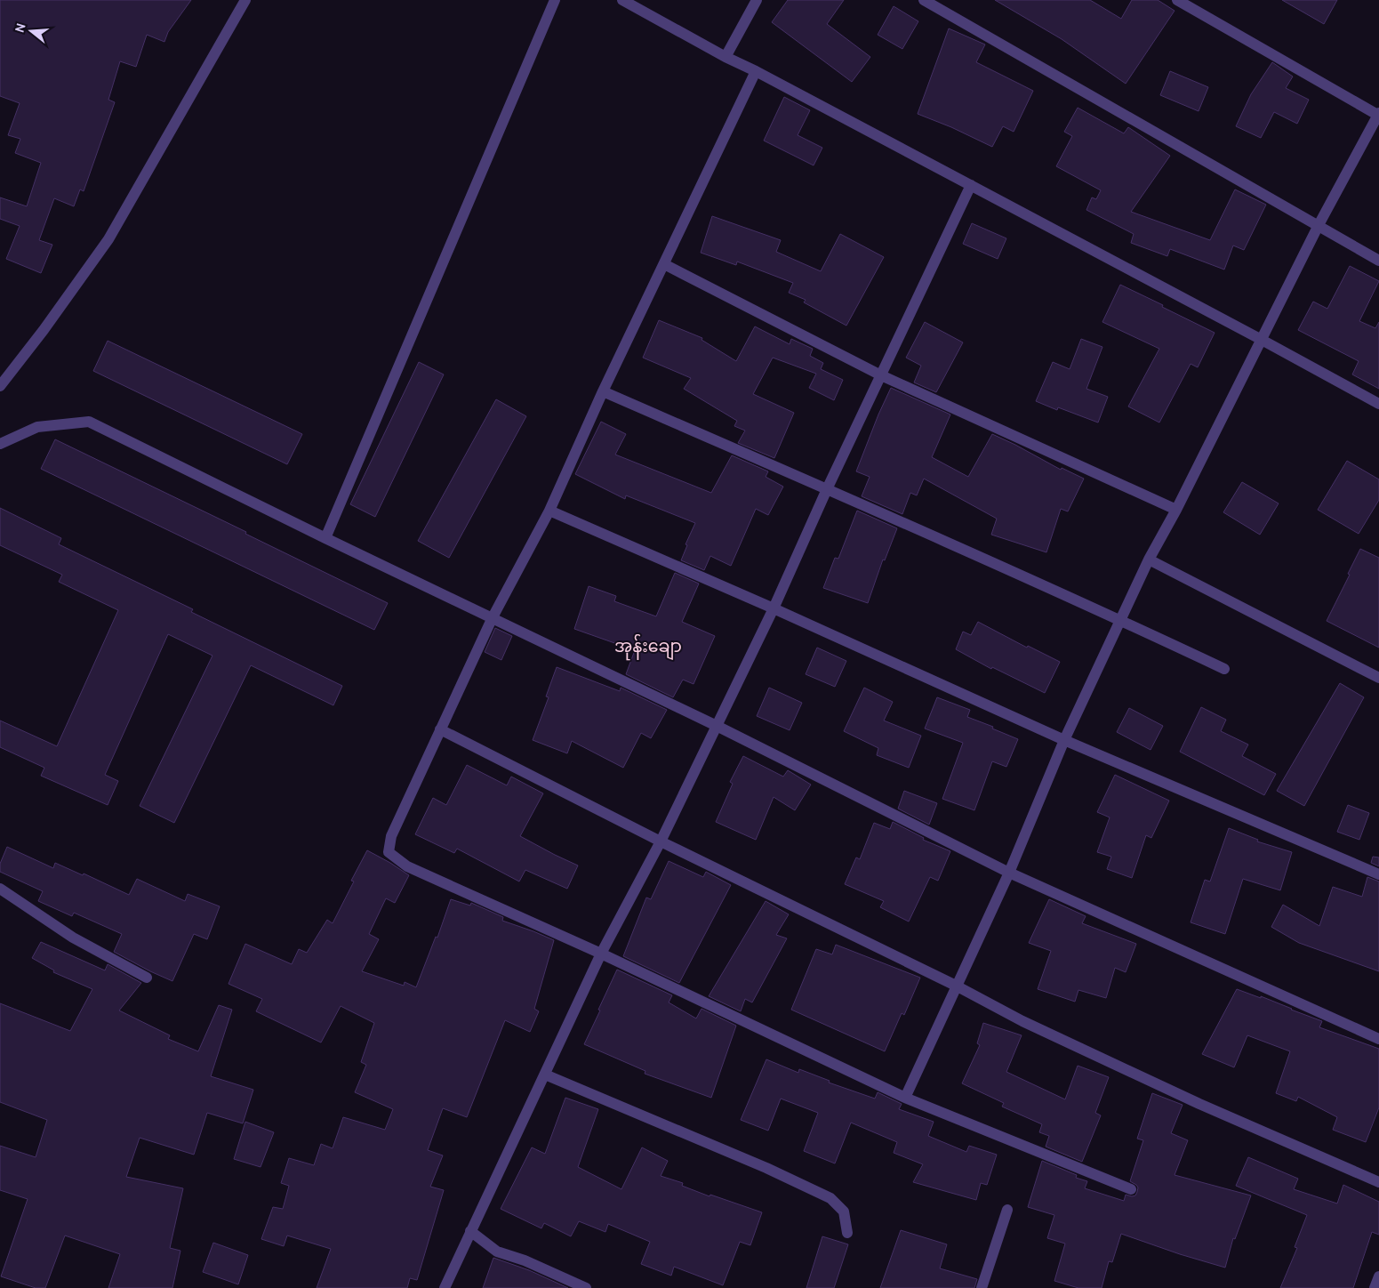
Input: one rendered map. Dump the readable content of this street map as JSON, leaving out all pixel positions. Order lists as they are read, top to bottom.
{
  "districts": ["အုန်းချော"],
  "north": "left"
}
